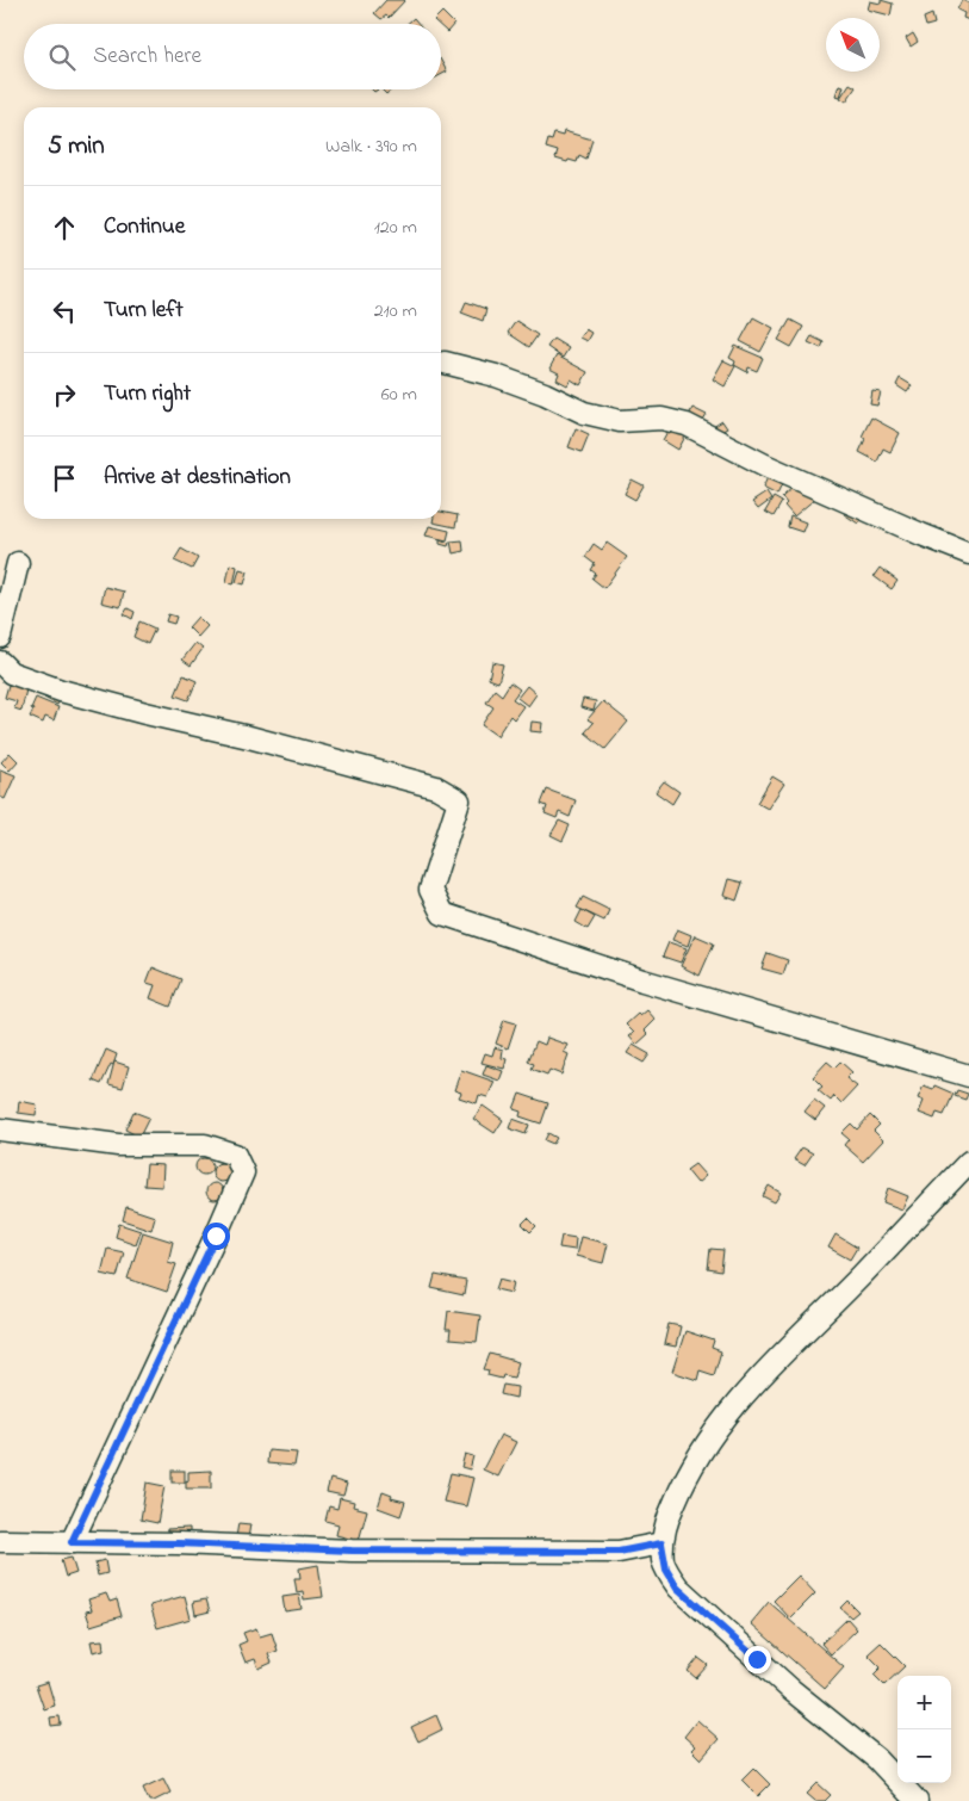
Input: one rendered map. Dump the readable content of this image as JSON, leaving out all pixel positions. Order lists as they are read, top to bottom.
{
  "north": "top left",
  "page": {
    "search": "Search here",
    "heading": ["5 min", "Walk · 390 m"],
    "list": [
      ["Continue", "120 m"],
      ["Turn left", "210 m"],
      ["Turn right", "60 m"],
      "Arrive at destination"
    ],
    "map_buttons": ["+", "−"]
  }
}
